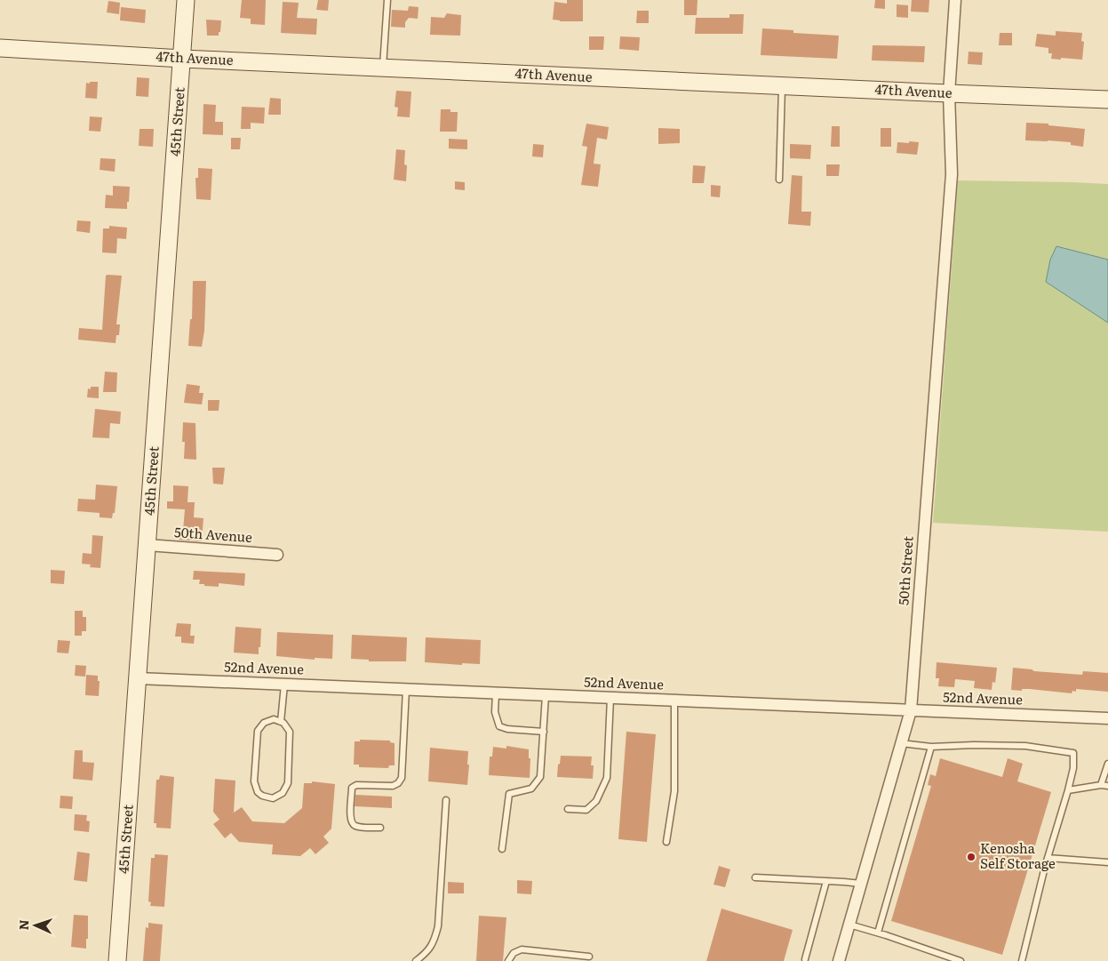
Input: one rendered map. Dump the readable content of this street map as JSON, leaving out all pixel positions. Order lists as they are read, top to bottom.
{
  "streets": {
    "street": [
      "47th Avenue",
      "45th Street",
      "50th Avenue",
      "50th Street",
      "52nd Avenue"
    ]
  },
  "crossings": [
    ["47th Avenue", "45th Street"],
    ["47th Avenue", "50th Street"],
    ["45th Street", "50th Avenue"],
    ["45th Street", "52nd Avenue"],
    ["50th Street", "52nd Avenue"]
  ],
  "places": ["Kenosha Self Storage"],
  "north": "left"
}
